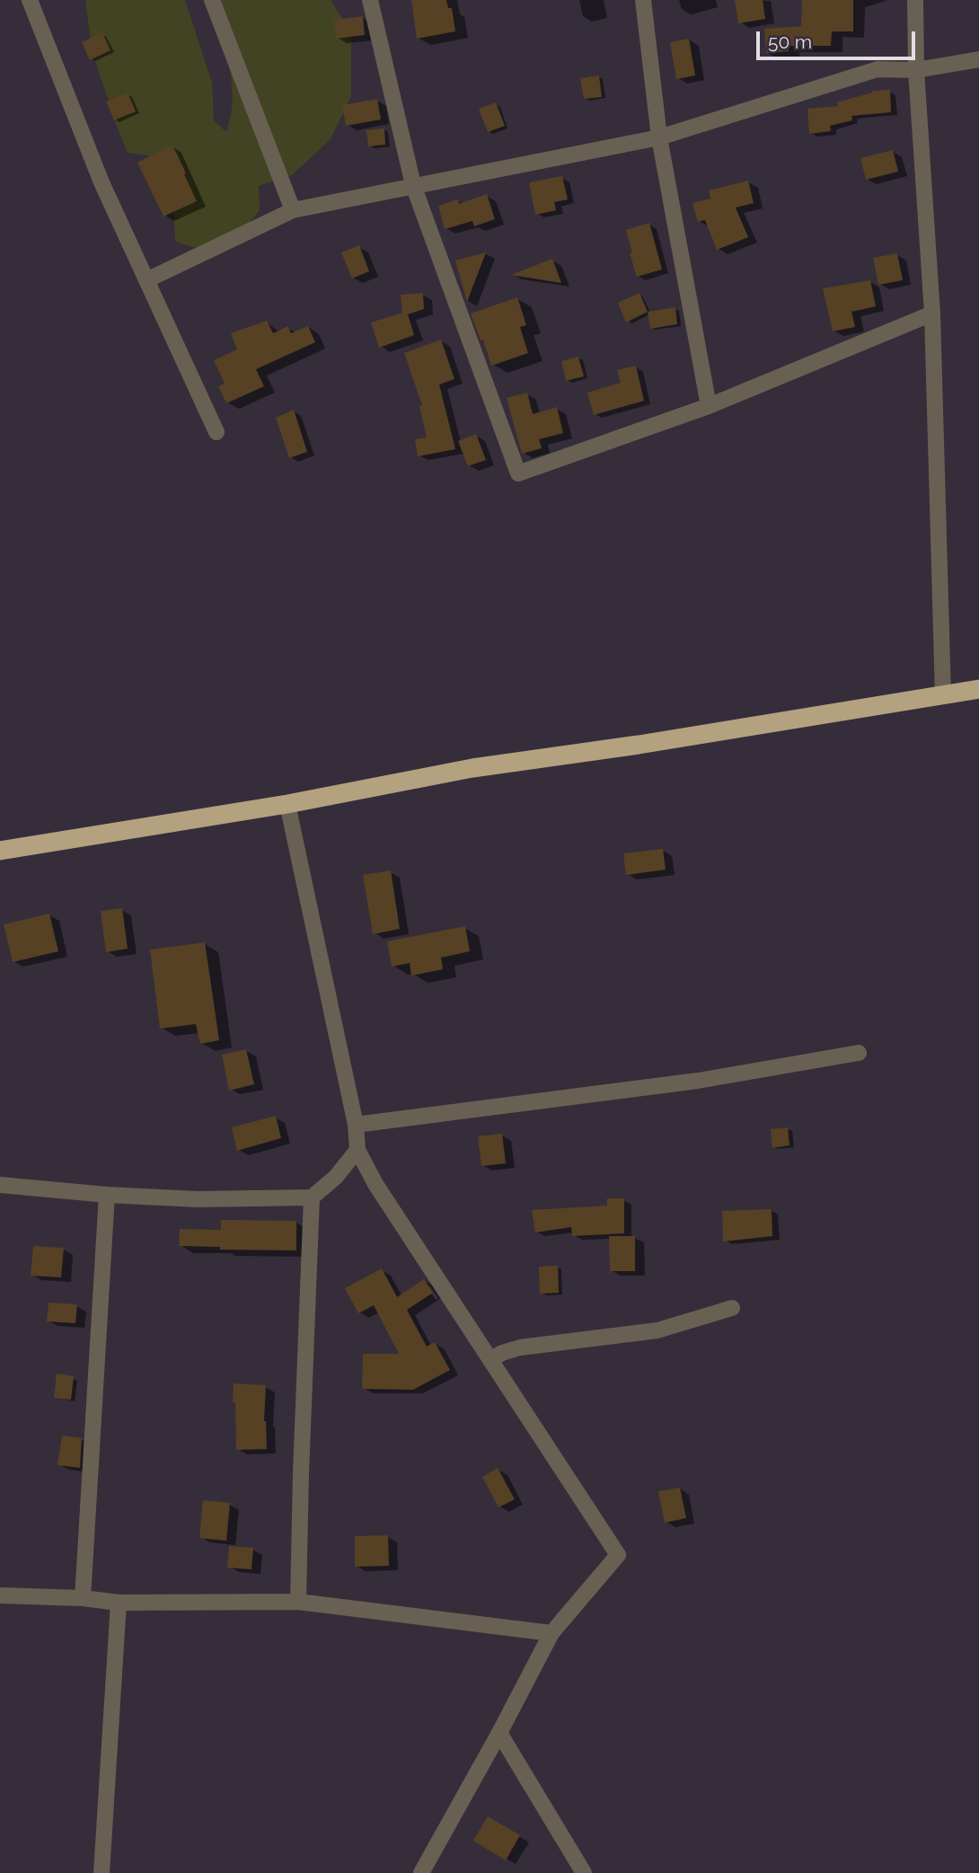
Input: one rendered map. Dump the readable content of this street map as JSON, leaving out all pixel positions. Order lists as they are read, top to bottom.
{
  "scale_bar": "50 m"
}
